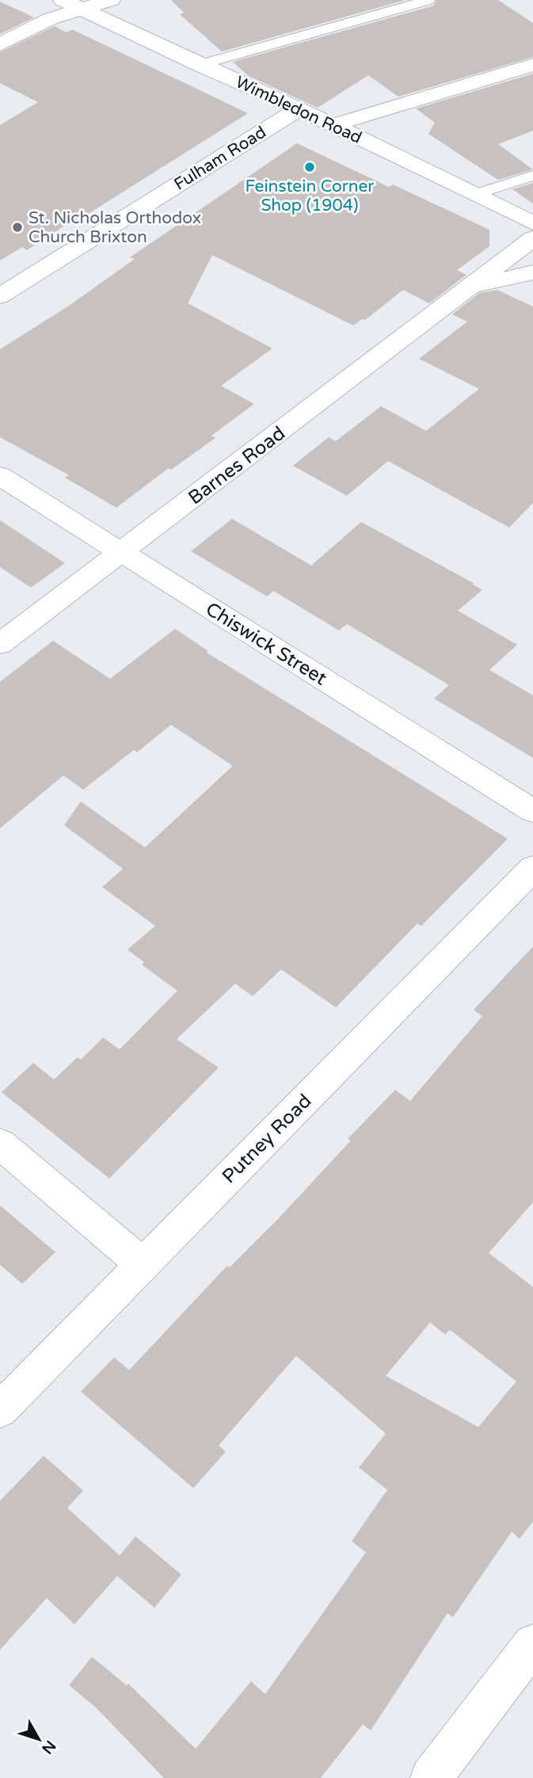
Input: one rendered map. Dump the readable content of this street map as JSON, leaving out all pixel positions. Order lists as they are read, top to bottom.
{
  "streets": {
    "street": [
      "Wimbledon Road",
      "Fulham Road",
      "Barnes Road",
      "Chiswick Street",
      "Putney Road"
    ]
  },
  "crossings": [
    ["Wimbledon Road", "Fulham Road"],
    ["Barnes Road", "Chiswick Street"]
  ],
  "places": ["Feinstein Corner Shop (1904)", "St. Nicholas Orthodox Church Brixton"],
  "north": "bottom right"
}
